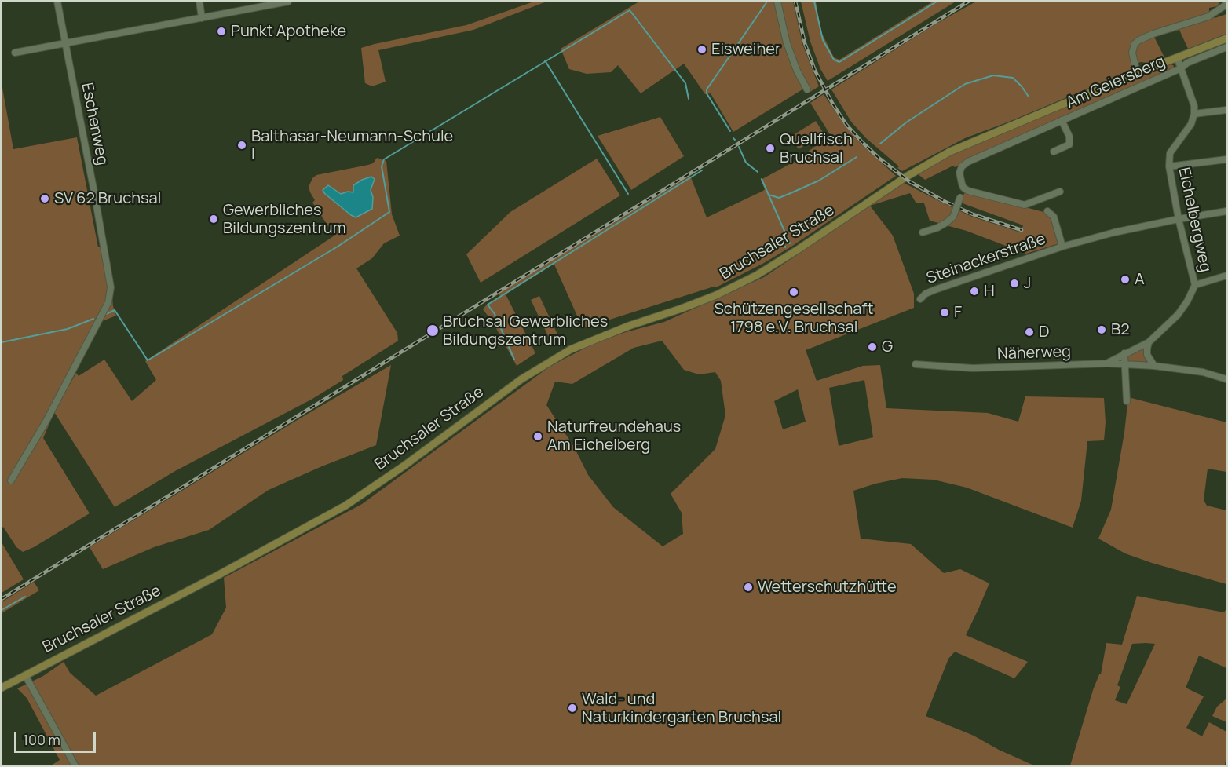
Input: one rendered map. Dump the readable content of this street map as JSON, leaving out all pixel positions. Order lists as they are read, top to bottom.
{
  "streets": {
    "main road": ["Bruchsaler Straße"],
    "street": [
      "Am Geiersberg",
      "Eschenweg",
      "Eichelbergweg",
      "Steinackerstraße",
      "Näherweg"
    ]
  },
  "crossings": [
    ["Eichelbergweg", "Steinackerstraße"],
    ["Eichelbergweg", "Näherweg"]
  ],
  "places": [
    "Punkt Apotheke",
    "Eisweiher",
    "Balthasar-Neumann-Schule I",
    "Quellfisch Bruchsal",
    "SV 62 Bruchsal",
    "Gewerbliches Bildungszentrum",
    "A",
    "J",
    "H",
    "Schützengesellschaft 1798 e.V. Bruchsal",
    "F",
    "B2",
    "Bruchsal Gewerbliches Bildungszentrum",
    "D",
    "G",
    "Naturfreundehaus Am Eichelberg",
    "Wetterschutzhütte",
    "Wald- und Naturkindergarten Bruchsal"
  ],
  "scale_bar": "100 m"
}
